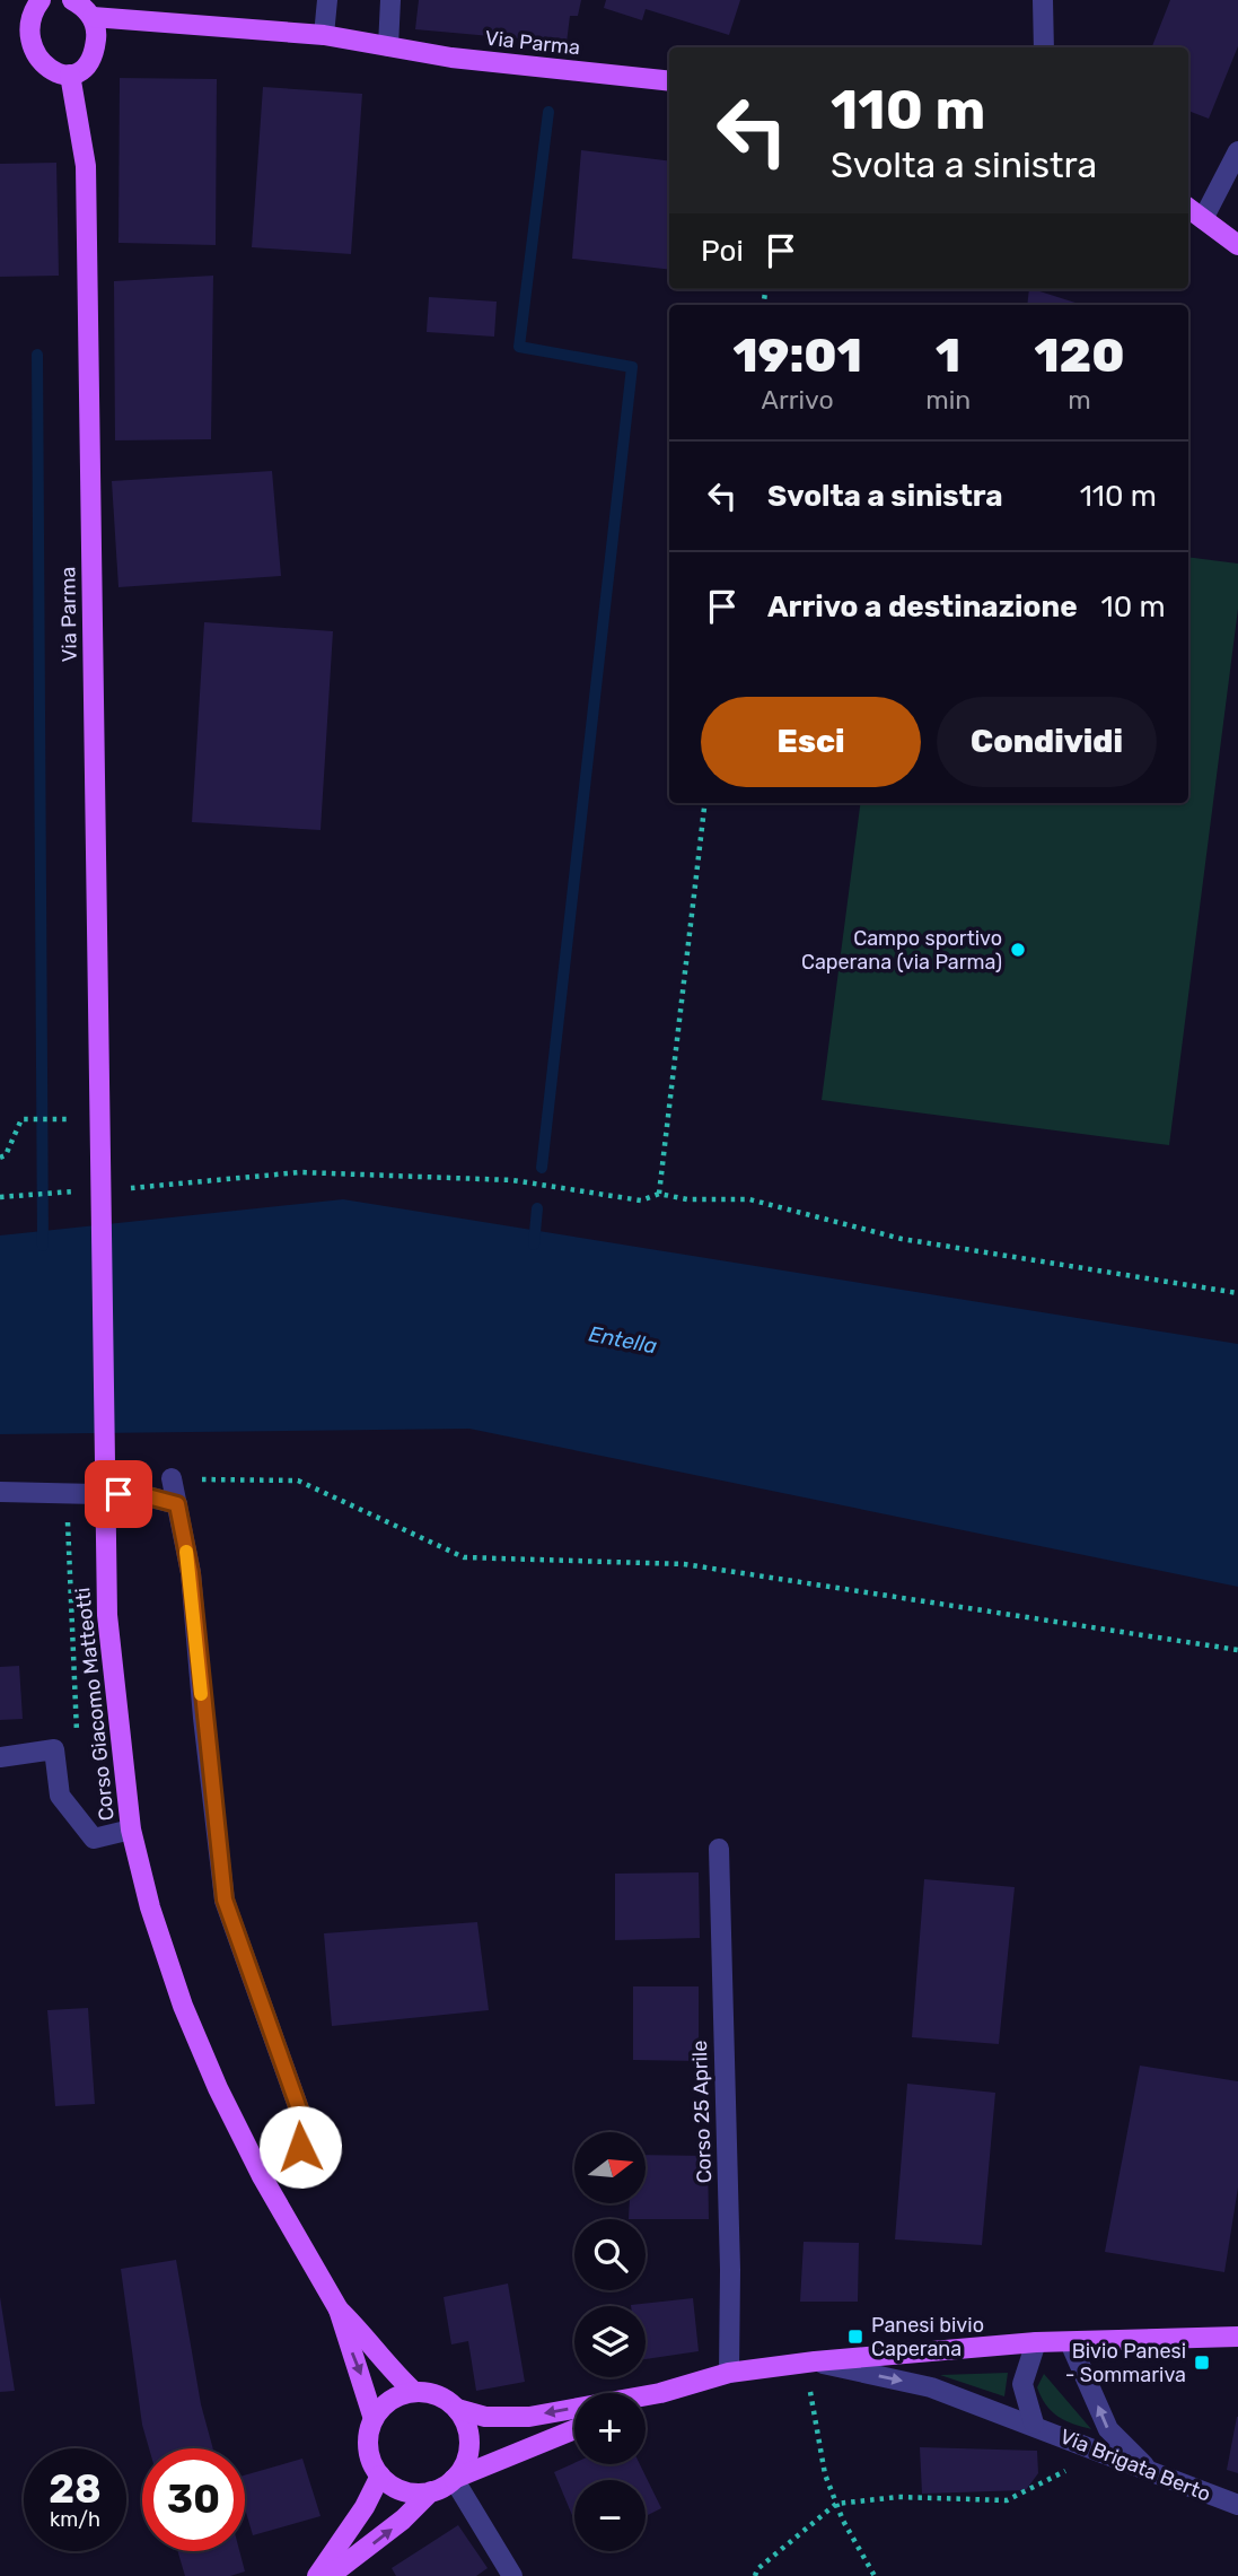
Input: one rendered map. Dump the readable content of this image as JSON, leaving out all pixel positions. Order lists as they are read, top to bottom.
{
  "streets": {
    "main road": ["Via Parma", "Corso Giacomo Matteotti"],
    "street": ["Corso 25 Aprile", "Via Brigata Berto"]
  },
  "crossings": [
    ["Via Parma", "Corso Giacomo Matteotti"]
  ],
  "one_way": ["Via Brigata Berto"],
  "water": ["Entella"],
  "places": {
    "other": ["Campo sportivo Caperana (via Parma)"],
    "transit": ["Panesi bivio Caperana", "Bivio Panesi - Sommariva"]
  },
  "north": "right",
  "page": {
    "turn": ["110 m", "Svolta a sinistra"],
    "then": "Poi",
    "eta": [
      "19:01",
      "Arrivo",
      "1",
      "min",
      "120",
      "m"
    ],
    "list": [
      {
        "name": "Svolta a sinistra",
        "value": "110 m"
      },
      {
        "name": "Arrivo a destinazione",
        "value": "10 m"
      }
    ],
    "buttons": ["Esci", "Condividi"],
    "map_buttons": ["+", "−"],
    "speed": "28 km/h",
    "limit": "30"
  }
}
